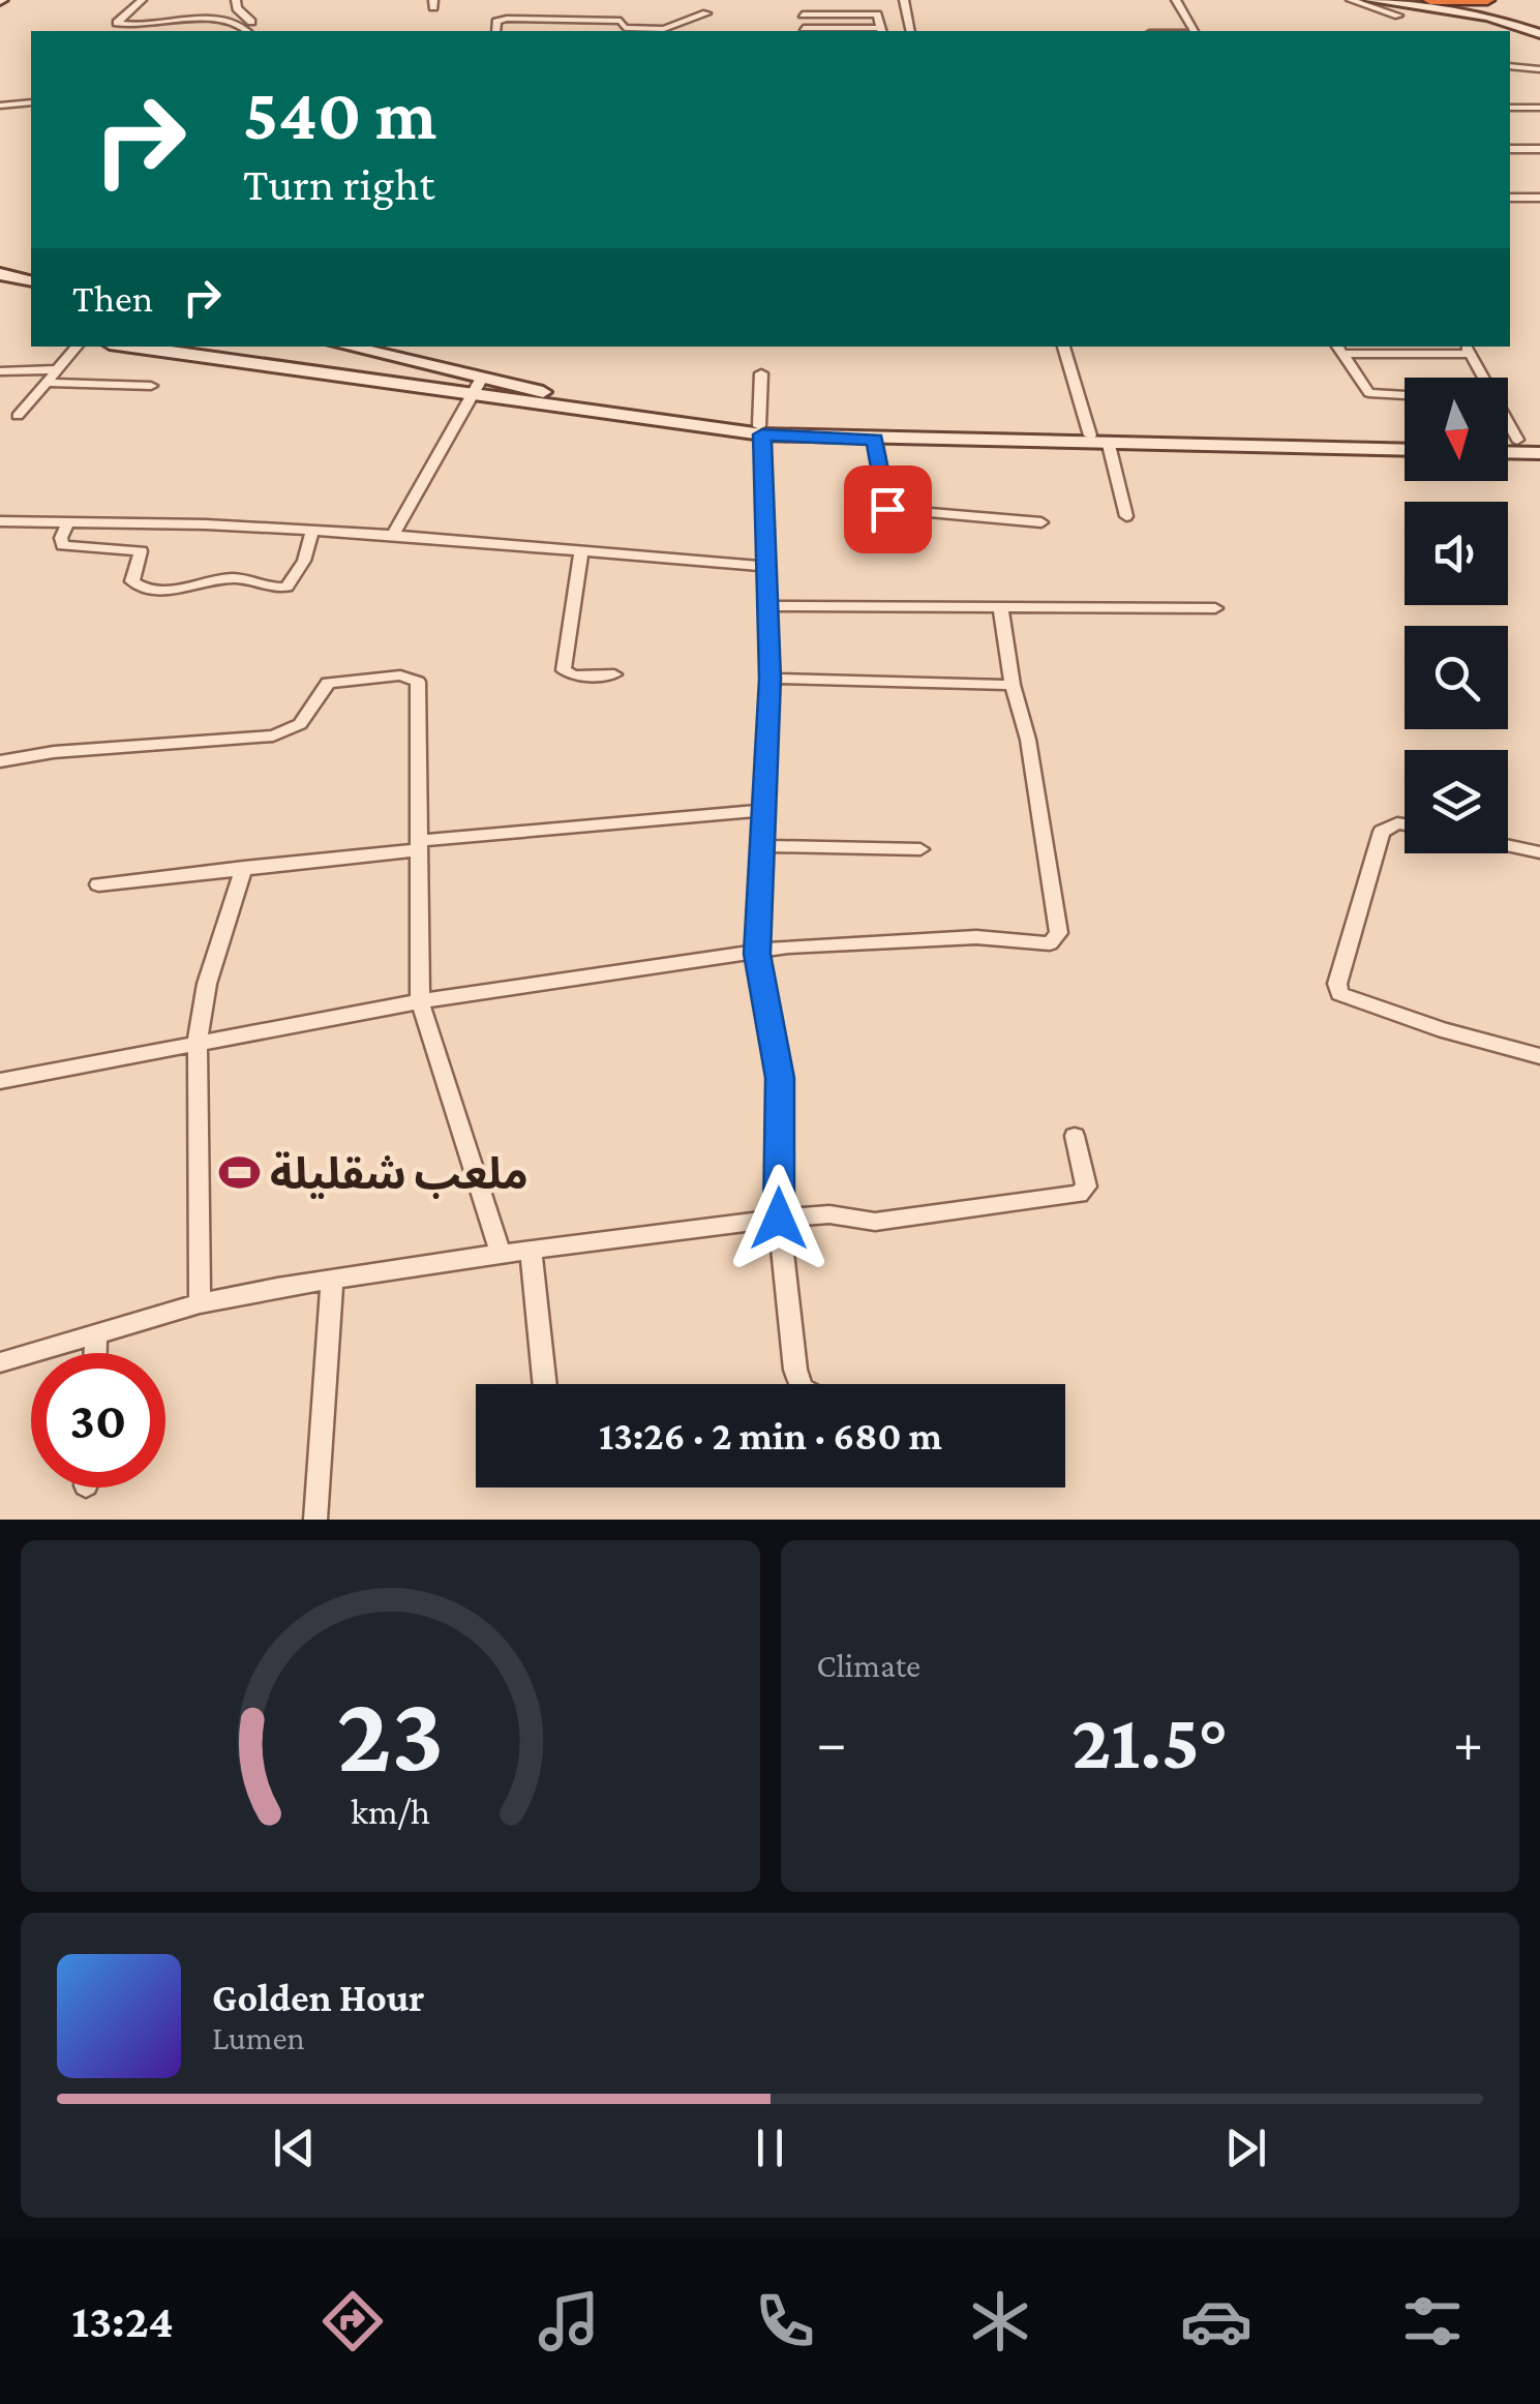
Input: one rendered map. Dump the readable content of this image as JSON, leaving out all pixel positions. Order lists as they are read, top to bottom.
{
  "places": {
    "sports": ["ملعب شقليلة"]
  },
  "north": "bottom",
  "page": {
    "turn": ["540 m", "Turn right"],
    "then": "Then",
    "limit": "30",
    "trip": "13:26 · 2 min · 680 m",
    "tile": "Climate",
    "heat": ["−", "21.5°", "+"],
    "song": ["Golden Hour", "Lumen"],
    "tabs": "13:24",
    "gauge": ["23", "km/h"]
  }
}
